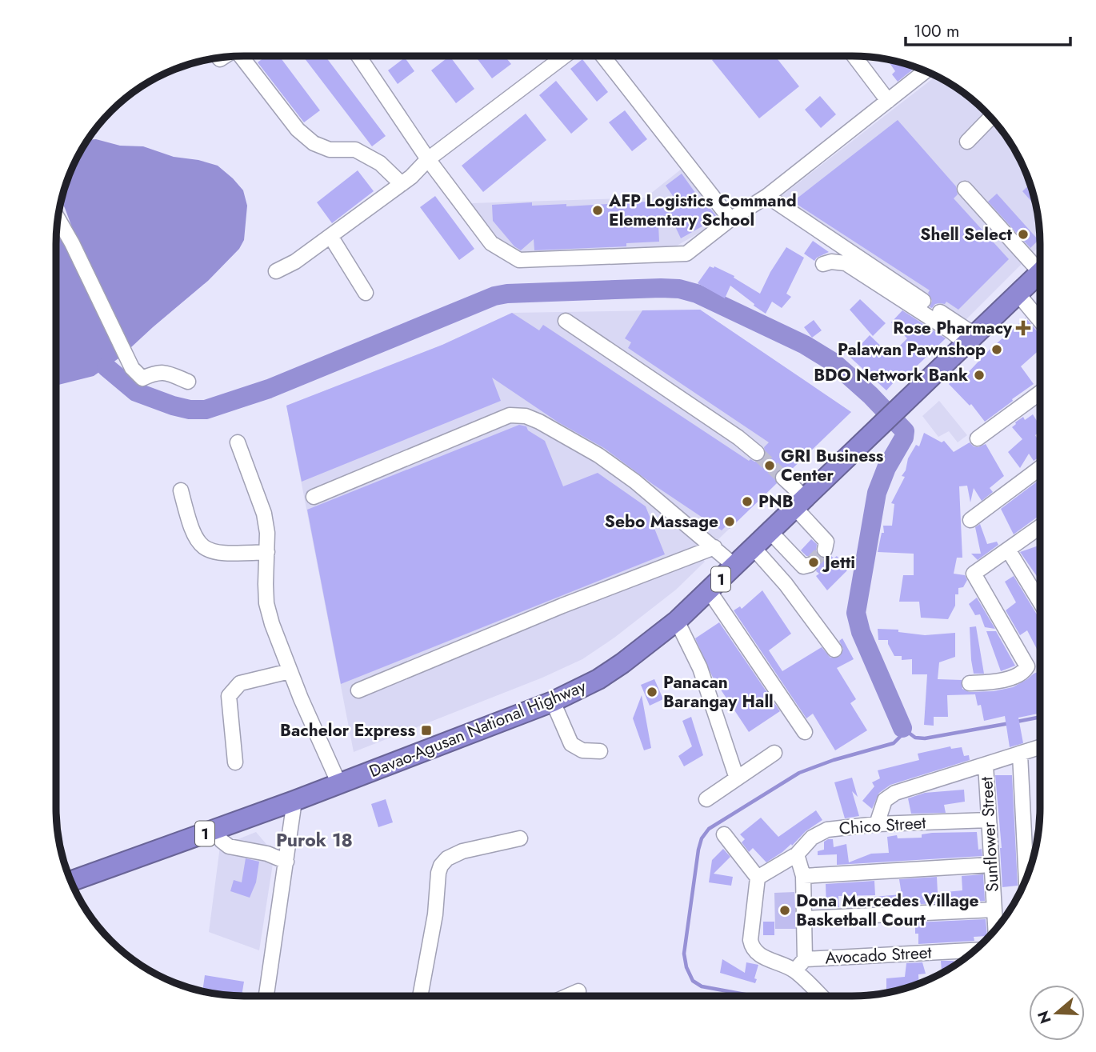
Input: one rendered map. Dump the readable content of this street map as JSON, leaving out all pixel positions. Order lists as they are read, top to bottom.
{
  "streets": {
    "highway": ["1", "Davao-Agusan National Highway"],
    "street": ["Chico Street", "Sunflower Street", "Avocado Street"]
  },
  "crossings": [
    ["Chico Street", "Sunflower Street"]
  ],
  "districts": ["Purok 18"],
  "places": {
    "other": [
      "AFP Logistics Command Elementary School",
      "Shell Select",
      "Palawan Pawnshop",
      "BDO Network Bank",
      "GRI Business Center",
      "PNB",
      "Sebo Massage",
      "Jetti",
      "Panacan Barangay Hall",
      "Dona Mercedes Village Basketball Court"
    ],
    "health": ["Rose Pharmacy"],
    "transit": ["Bachelor Express"]
  },
  "scale_bar": "100 m",
  "north": "left"
}
